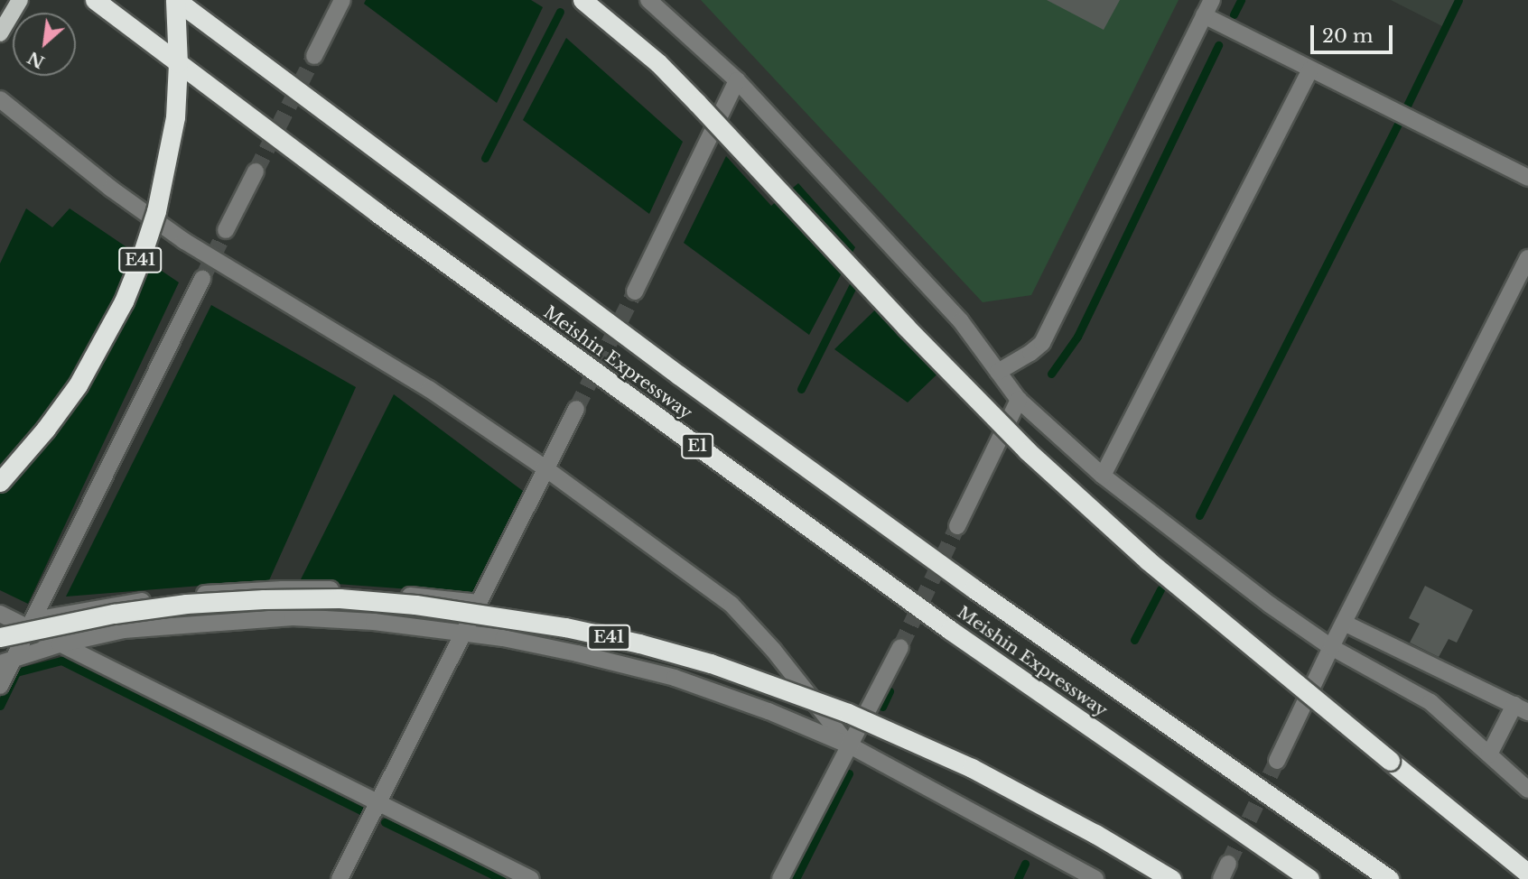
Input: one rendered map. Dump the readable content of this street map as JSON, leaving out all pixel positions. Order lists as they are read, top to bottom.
{
  "streets": {
    "highway": ["E41", "Meishin Expressway", "E1"]
  },
  "crossings": [
    ["E41", "Meishin Expressway"]
  ],
  "scale_bar": "20 m",
  "north": "bottom left"
}
